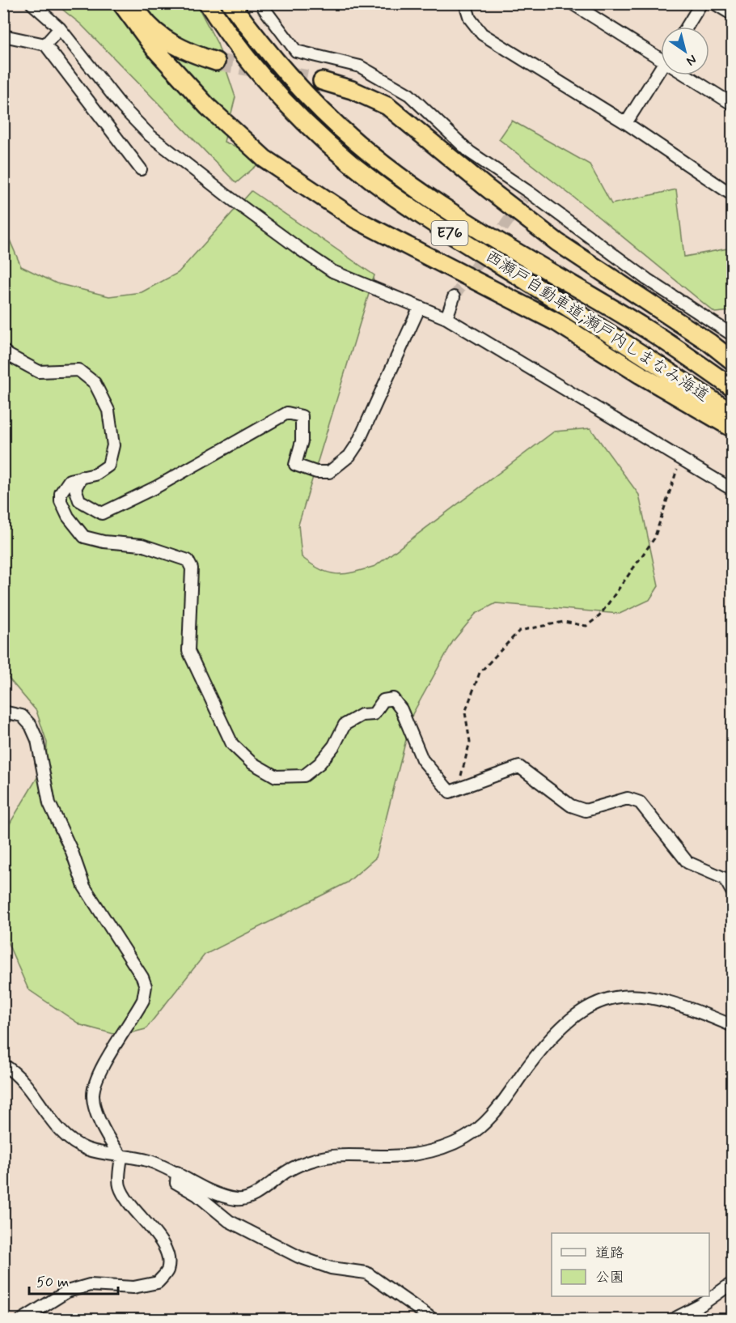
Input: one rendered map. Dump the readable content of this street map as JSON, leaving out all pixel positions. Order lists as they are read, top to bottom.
{
  "streets": {
    "highway": ["E76", "西瀬戸自動車道;瀬戸内しまなみ海道"]
  },
  "legend": ["道路", "公園"],
  "scale_bar": "50 m",
  "north": "bottom right"
}
